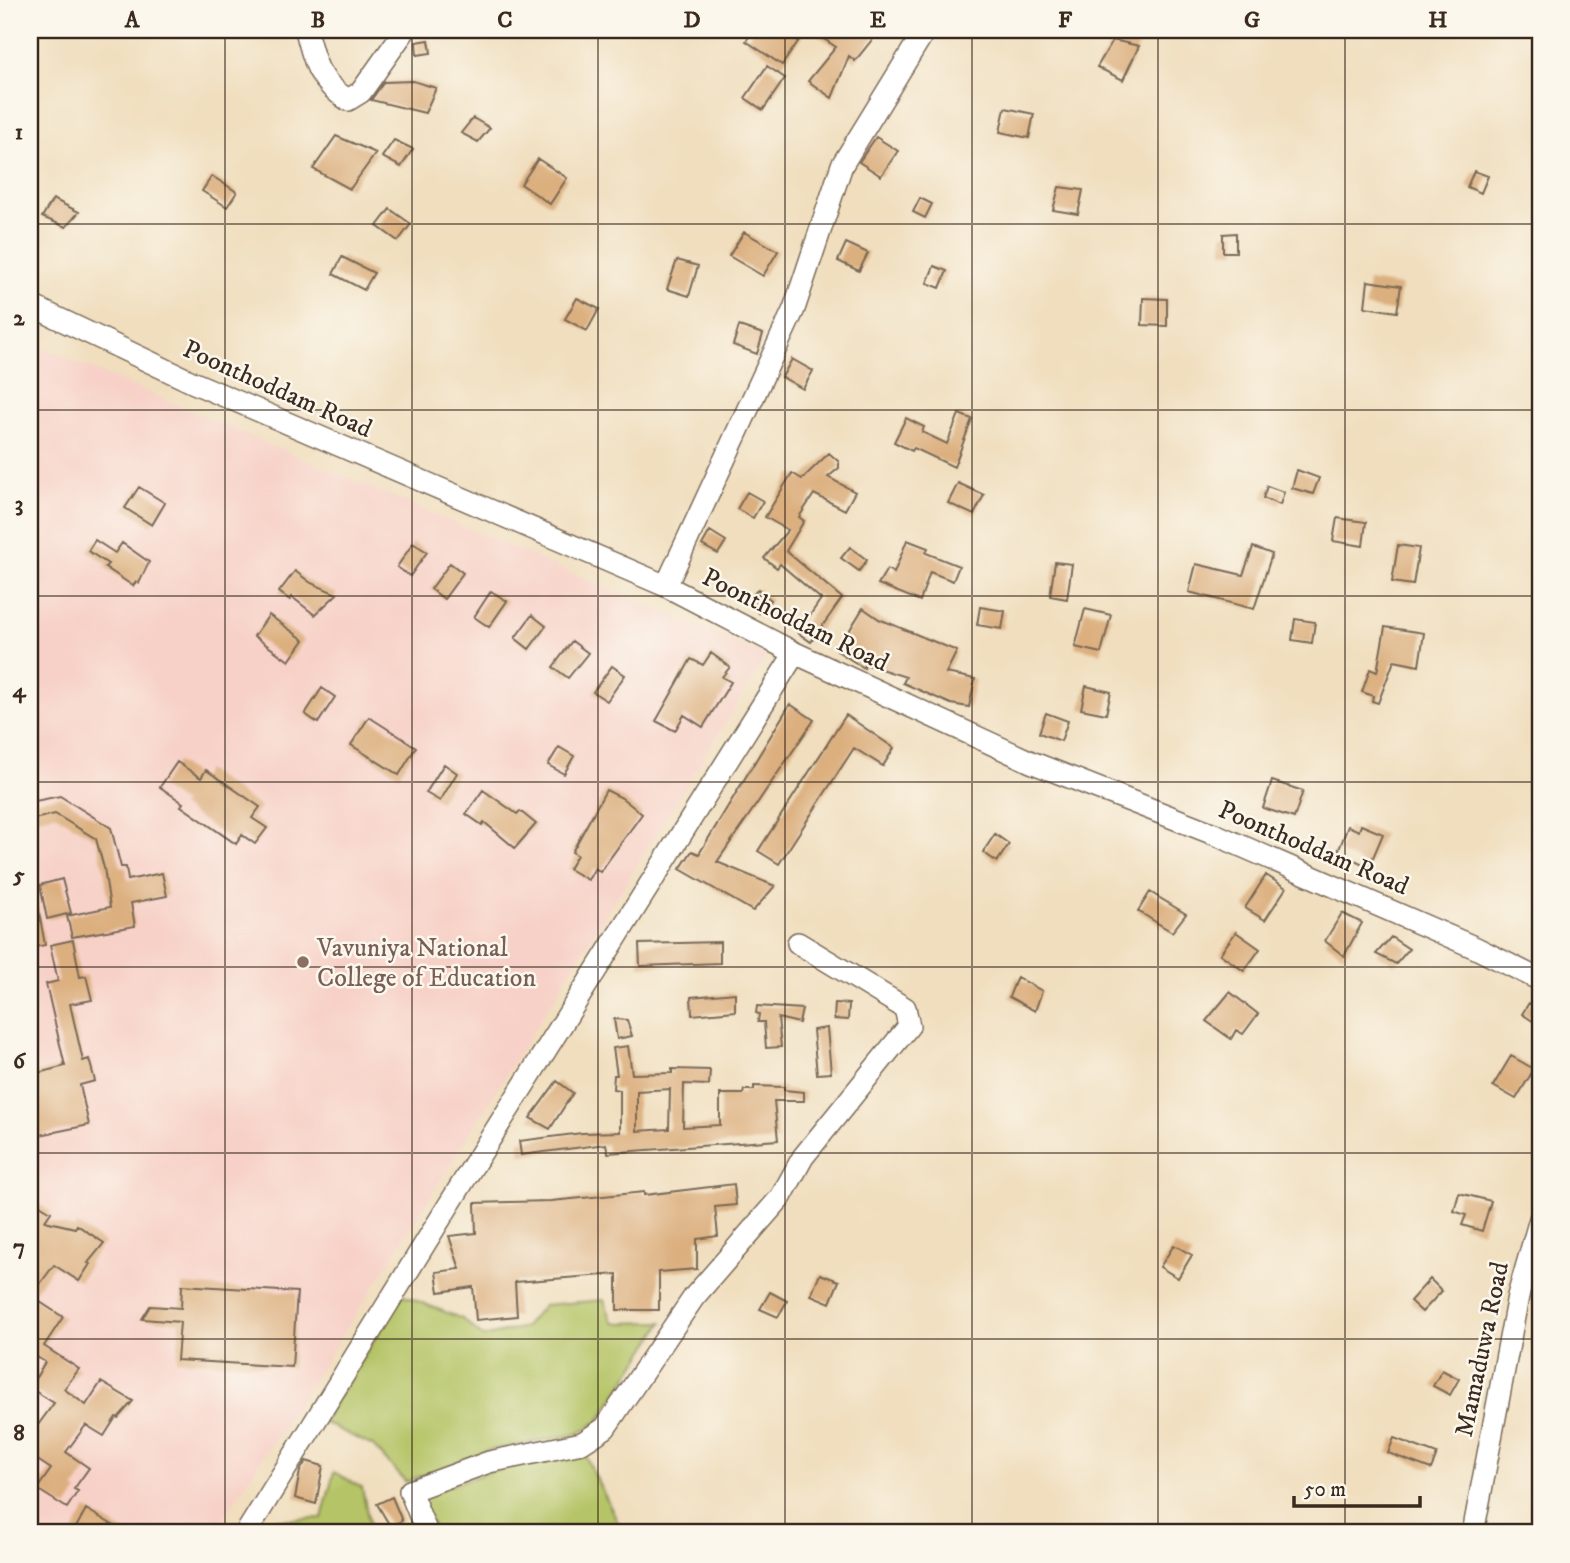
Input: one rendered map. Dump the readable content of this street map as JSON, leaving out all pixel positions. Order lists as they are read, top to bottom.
{
  "streets": {
    "street": ["Poonthoddam Road", "Mamaduwa Road"]
  },
  "places": ["Vavuniya National College of Education"],
  "scale_bar": "50 m",
  "grid": {
    "columns": [
      "A",
      "B",
      "C",
      "D",
      "E",
      "F",
      "G",
      "H"
    ],
    "rows": [
      "1",
      "2",
      "3",
      "4",
      "5",
      "6",
      "7",
      "8"
    ]
  }
}
